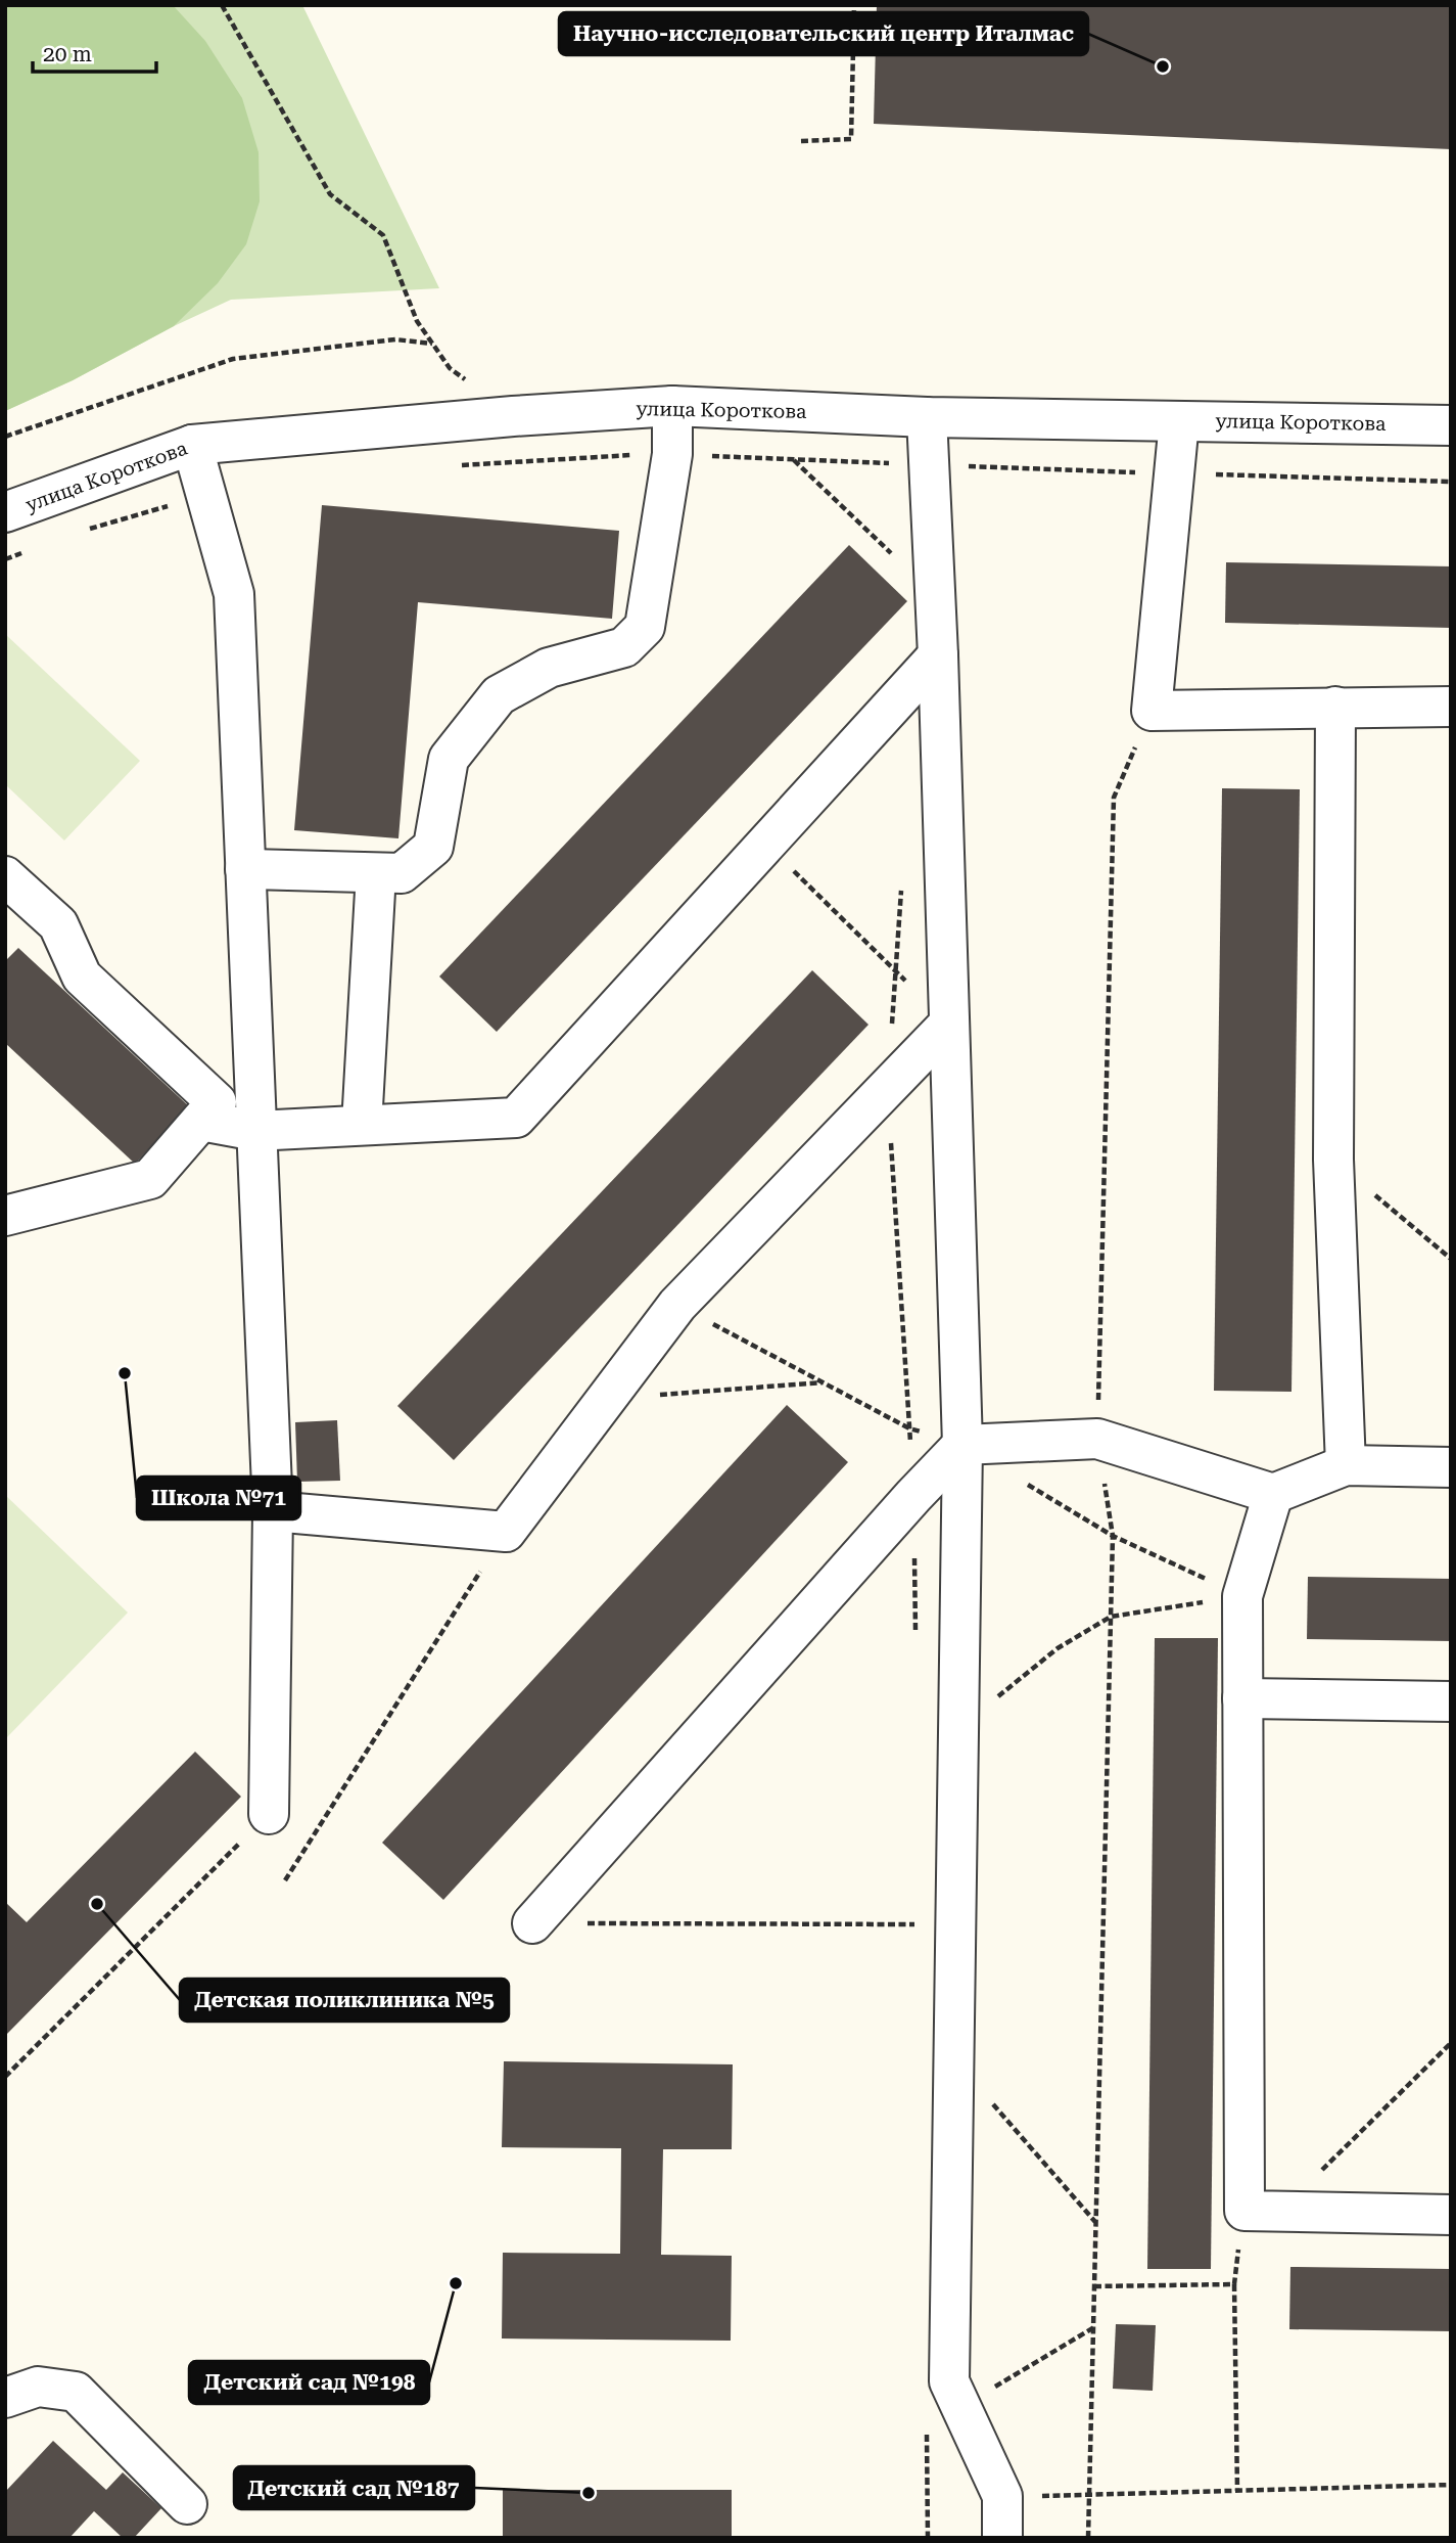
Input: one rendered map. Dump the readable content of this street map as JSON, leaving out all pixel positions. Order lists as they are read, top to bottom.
{
  "streets": {
    "street": ["улица Короткова"]
  },
  "places": [
    "Научно-исследовательский центр Италмас",
    "Школа №71",
    "Детская поликлиника №5",
    "Детский сад №198",
    "Детский сад №187"
  ],
  "scale_bar": "20 m"
}
